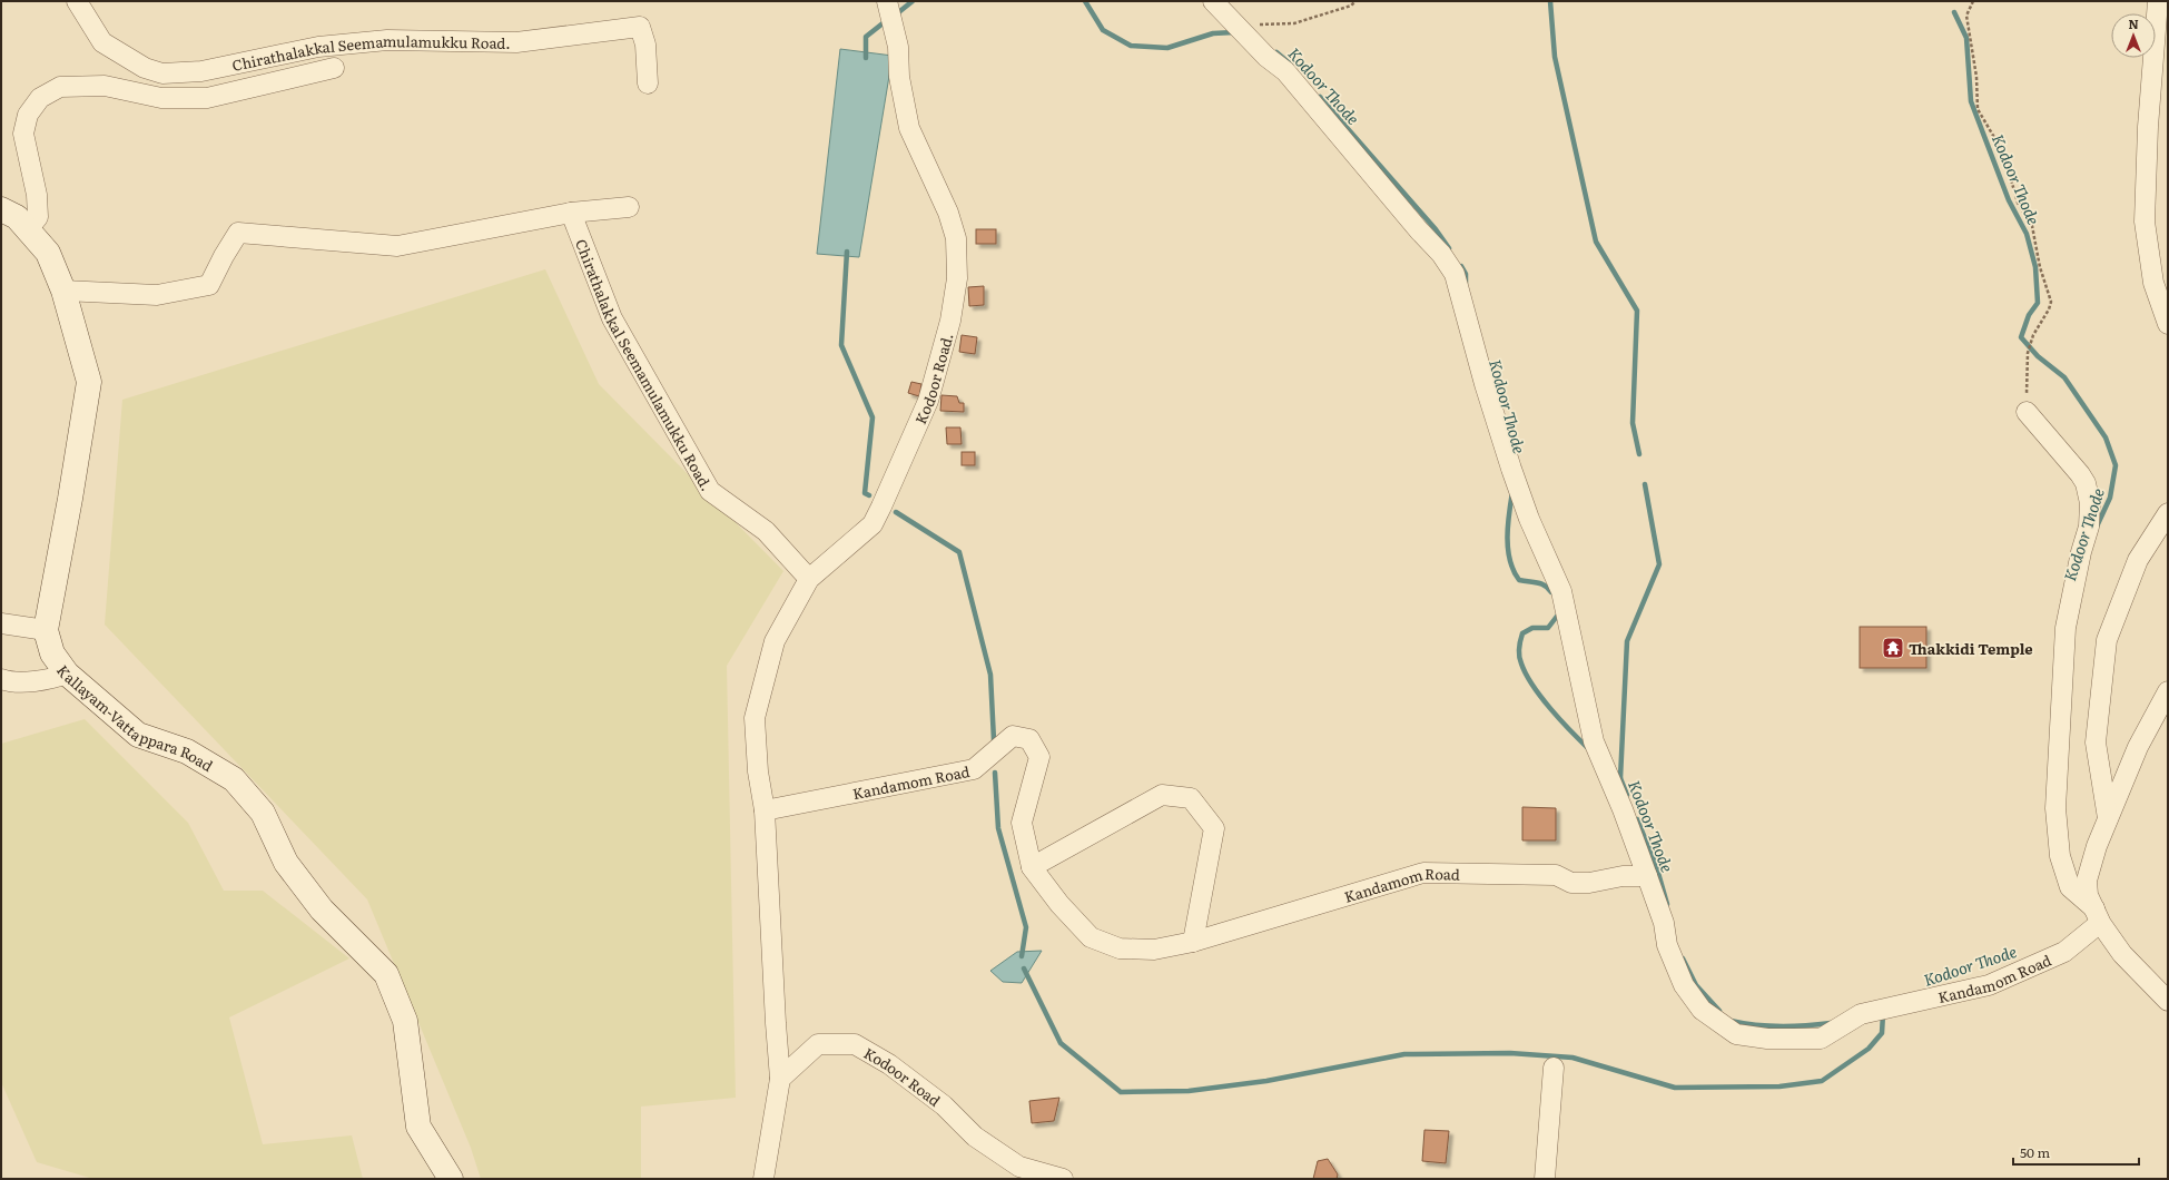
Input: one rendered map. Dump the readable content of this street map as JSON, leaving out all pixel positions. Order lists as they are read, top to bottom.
{
  "streets": {
    "street": [
      "Chirathalakkal Seemamulamukku Road.",
      "Kodoor Road.",
      "Kallayam-Vattappara Road",
      "Kandamom Road",
      "Kodoor Road"
    ]
  },
  "crossings": [
    ["Chirathalakkal Seemamulamukku Road.", "Kodoor Road."],
    ["Kodoor Road.", "Kandamom Road"],
    ["Kodoor Road.", "Kodoor Road"]
  ],
  "water": ["Kodoor Thode"],
  "places": {
    "temple": ["Thakkidi Temple"]
  },
  "scale_bar": "50 m",
  "north": "top"
}
